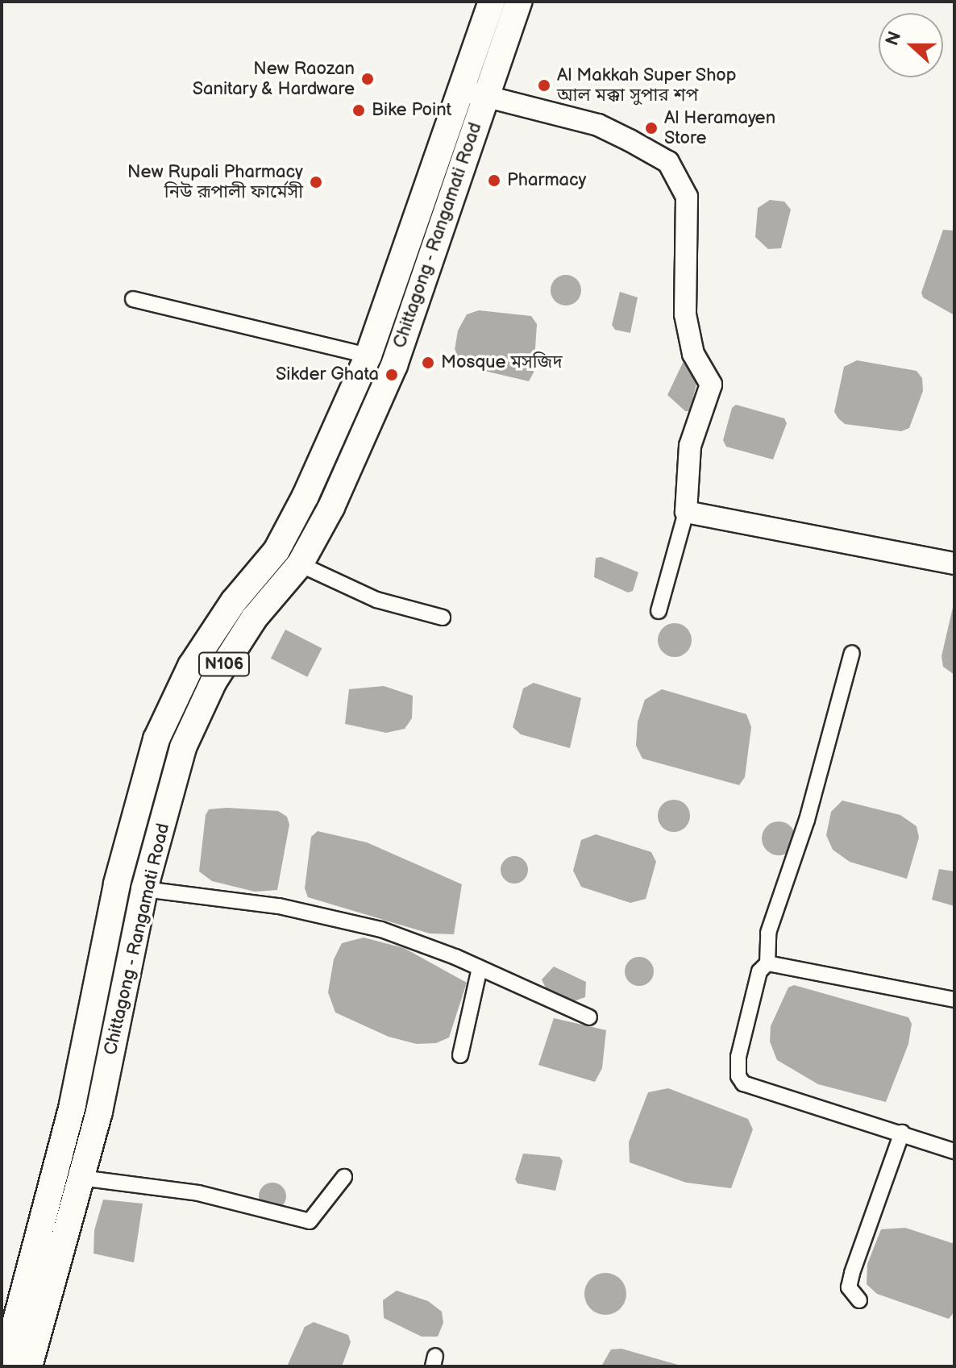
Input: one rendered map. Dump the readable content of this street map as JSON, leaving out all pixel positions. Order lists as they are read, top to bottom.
{
  "streets": {
    "highway": ["Chittagong - Rangamati Road", "N106"]
  },
  "places": [
    "New Raozan Sanitary & Hardware",
    "Al Makkah Super Shop আল মক্কা সুপার শপ",
    "Bike Point",
    "Al Heramayen Store",
    "Pharmacy",
    "New Rupali Pharmacy নিউ রূপালী ফার্মেসী",
    "Mosque মসজিদ",
    "Sikder Ghata"
  ],
  "north": "left"
}
